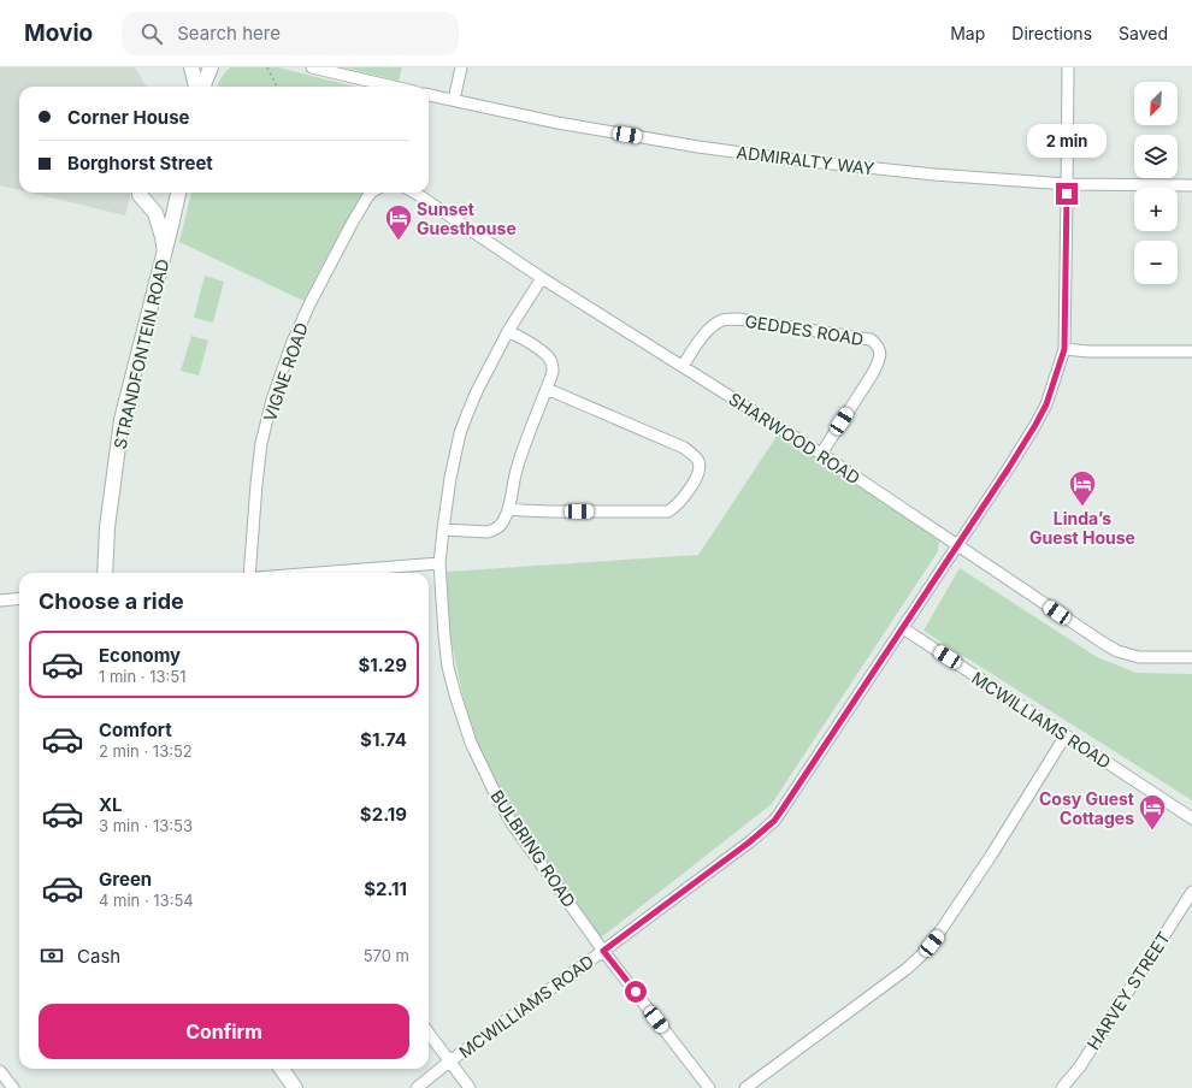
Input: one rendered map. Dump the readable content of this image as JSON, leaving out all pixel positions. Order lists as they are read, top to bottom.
{
  "streets": {
    "main road": ["STRANDFONTEIN ROAD"],
    "street": [
      "ADMIRALTY WAY",
      "GEDDES ROAD",
      "VIGNE ROAD",
      "SHARWOOD ROAD",
      "MCWILLIAMS ROAD",
      "BULBRING ROAD",
      "HARVEY STREET"
    ]
  },
  "crossings": [
    ["GEDDES ROAD", "SHARWOOD ROAD"],
    ["SHARWOOD ROAD", "BULBRING ROAD"],
    ["MCWILLIAMS ROAD", "BULBRING ROAD"]
  ],
  "places": {
    "hotel": ["Sunset Guesthouse", "Linda’s Guest House", "Cosy Guest Cottages"]
  },
  "north": "bottom left",
  "page": {
    "header": "Movio",
    "search": "Search here",
    "nav": ["Map", "Directions", "Saved"],
    "map_buttons": ["+", "−"],
    "banner": ["Corner House", "Borghorst Street"],
    "bubble": "2 min",
    "heading": "Choose a ride",
    "list": [
      {
        "name": "Economy",
        "note": "1 min · 13:51",
        "value": "$1.29"
      },
      {
        "name": "Comfort",
        "note": "2 min · 13:52",
        "value": "$1.74"
      },
      {
        "name": "XL",
        "note": "3 min · 13:53",
        "value": "$2.19"
      },
      {
        "name": "Green",
        "note": "4 min · 13:54",
        "value": "$2.11"
      }
    ],
    "pay": ["Cash", "570 m"],
    "buttons": "Confirm"
  }
}
